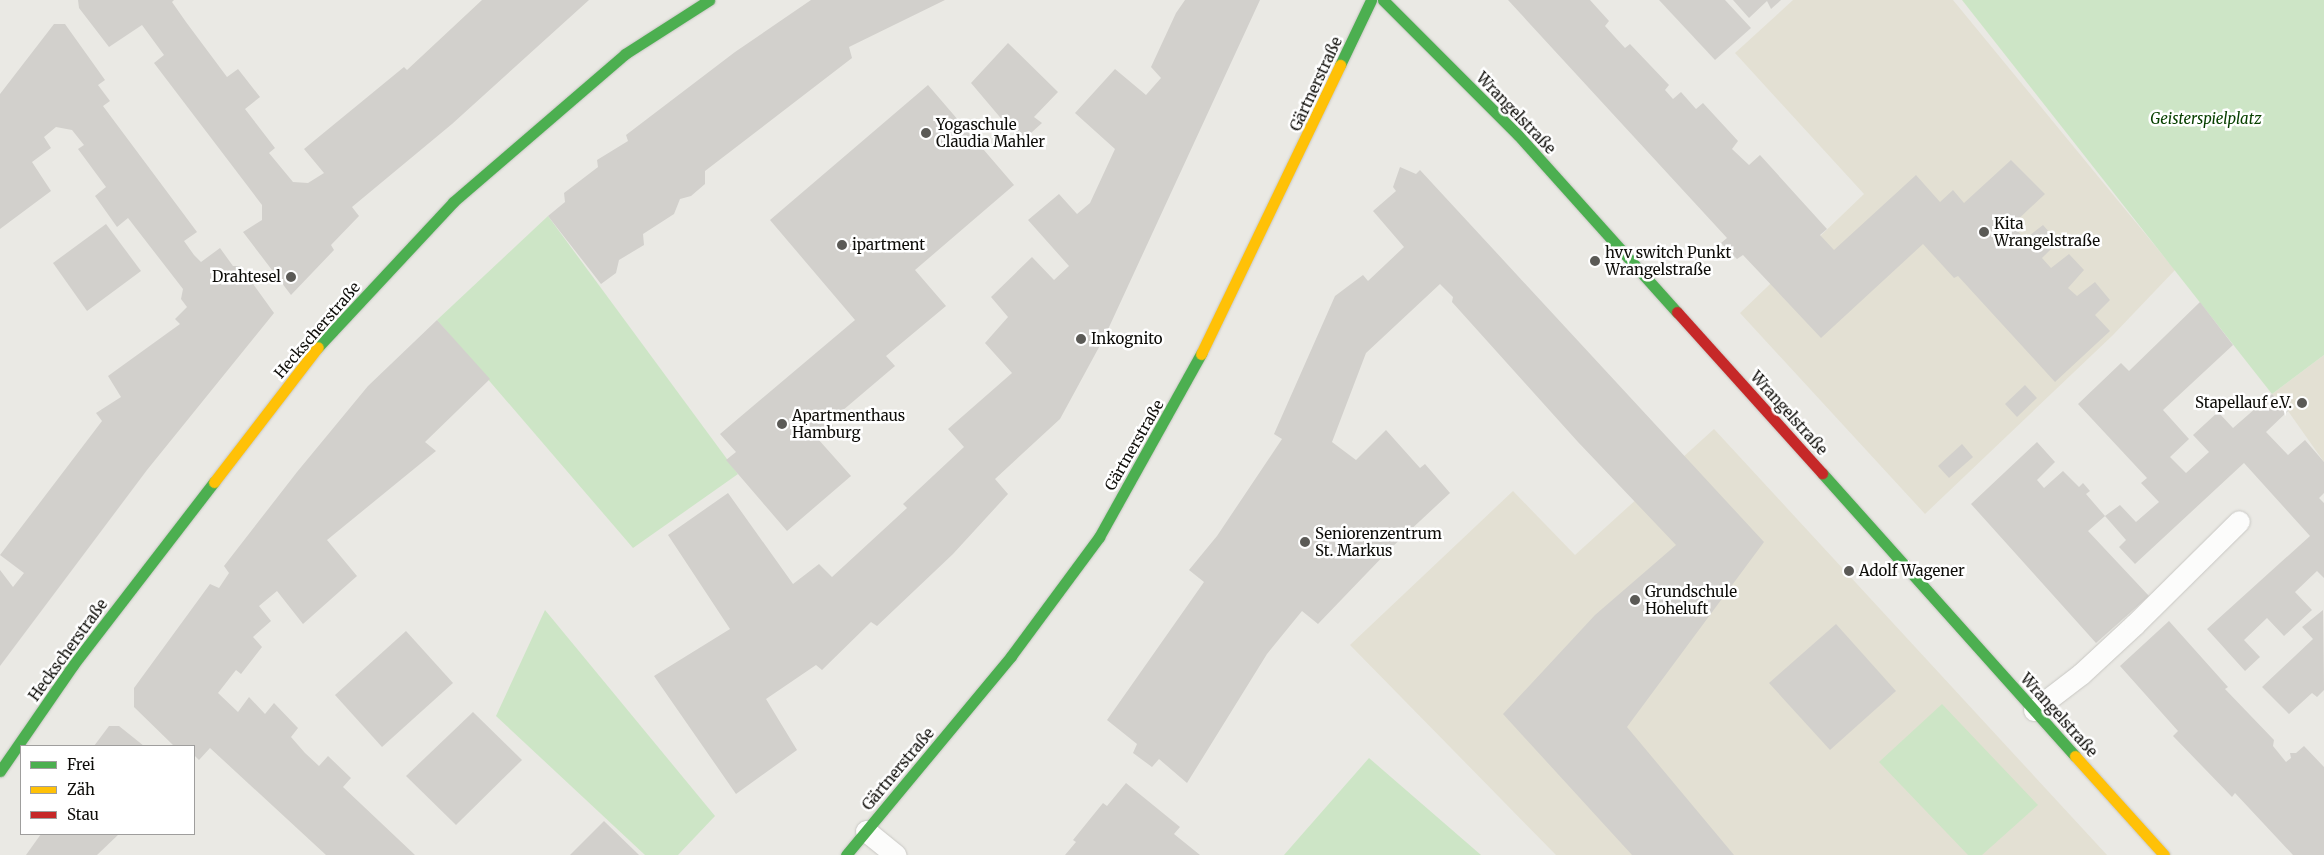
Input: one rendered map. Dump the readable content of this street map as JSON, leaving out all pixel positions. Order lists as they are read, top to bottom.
{
  "streets": {
    "street": ["Gärtnerstraße", "Wrangelstraße", "Heckscherstraße"]
  },
  "parks": ["Geisterspielplatz"],
  "places": [
    "Yogaschule Claudia Mahler",
    "Kita Wrangelstraße",
    "ipartment",
    "hvv switch Punkt Wrangelstraße",
    "Drahtesel",
    "Inkognito",
    "Stapellauf e.V.",
    "Apartmenthaus Hamburg",
    "Seniorenzentrum St. Markus",
    "Adolf Wagener",
    "Grundschule Hoheluft"
  ],
  "legend": ["Frei", "Zäh", "Stau"]
}
